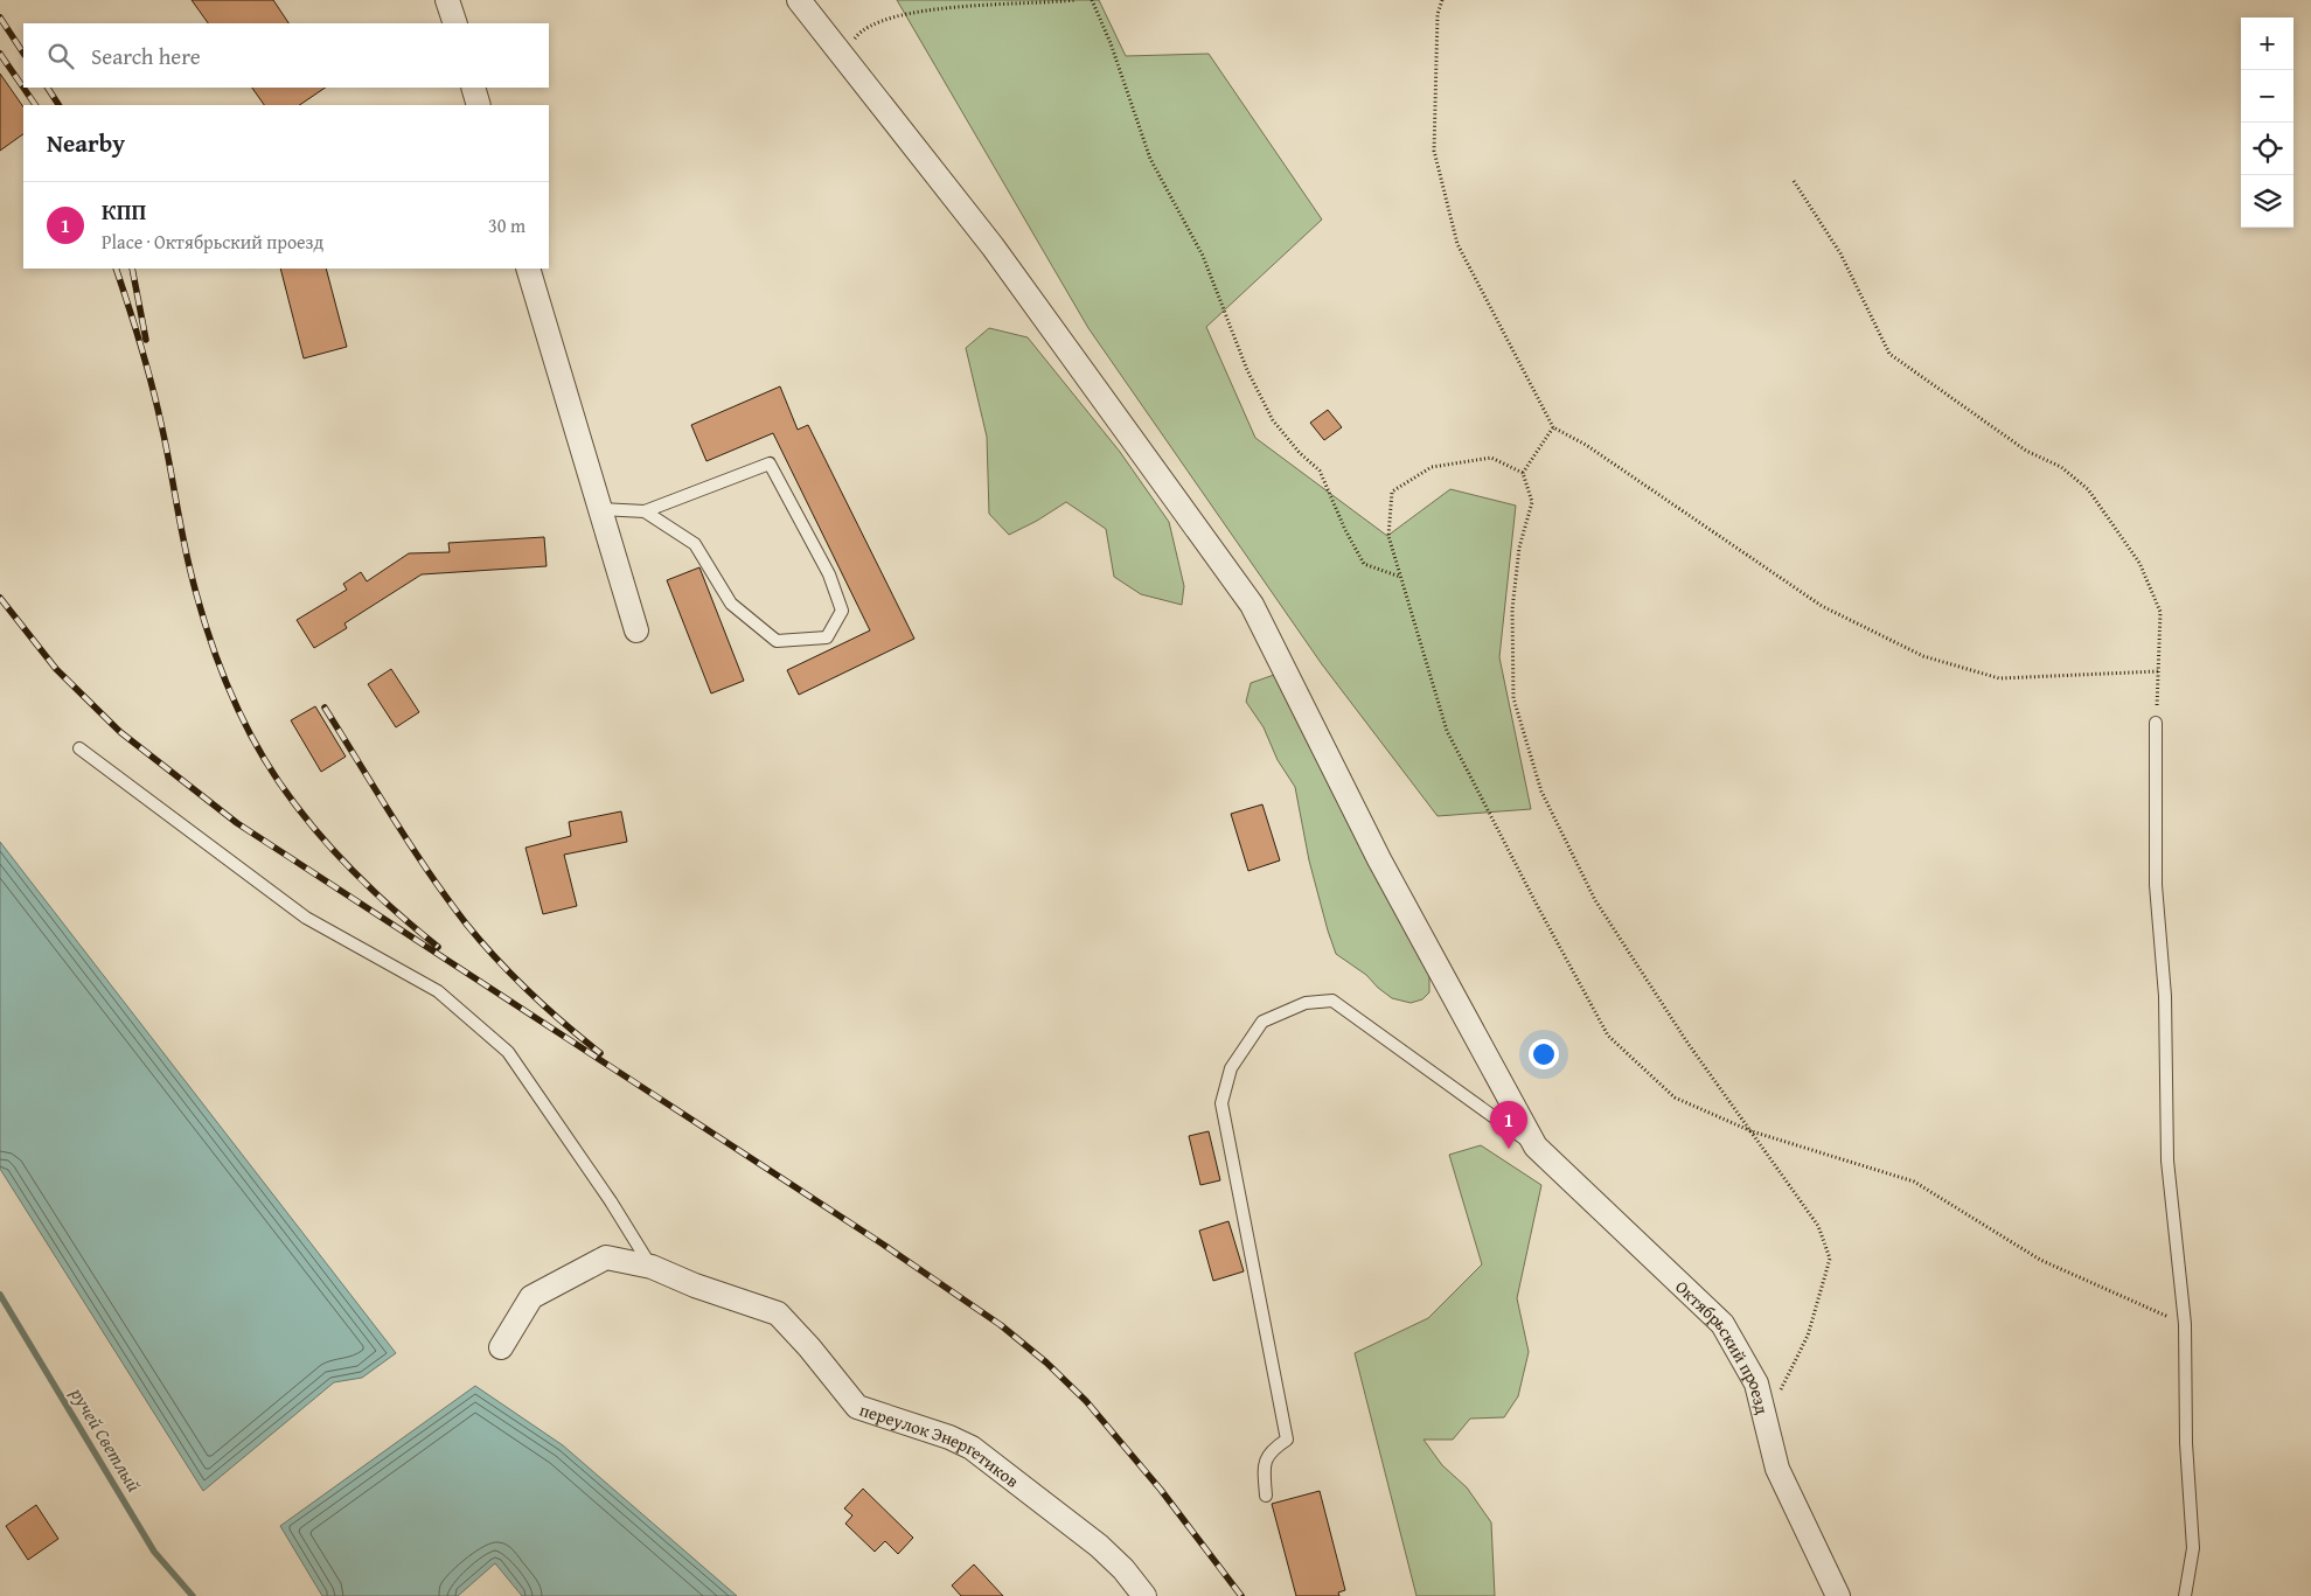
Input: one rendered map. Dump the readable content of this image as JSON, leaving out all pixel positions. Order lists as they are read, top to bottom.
{
  "streets": {
    "street": ["Октябрьский проезд", "переулок Энергетиков"]
  },
  "water": ["ручей Светлый"],
  "page": {
    "map_buttons": ["+", "−"],
    "search": "Search here",
    "heading": "Nearby",
    "list": [
      {
        "mark": "1",
        "name": "КПП",
        "note": "Place · Октябрьский проезд",
        "value": "30 m"
      }
    ],
    "pins": "1"
  }
}
